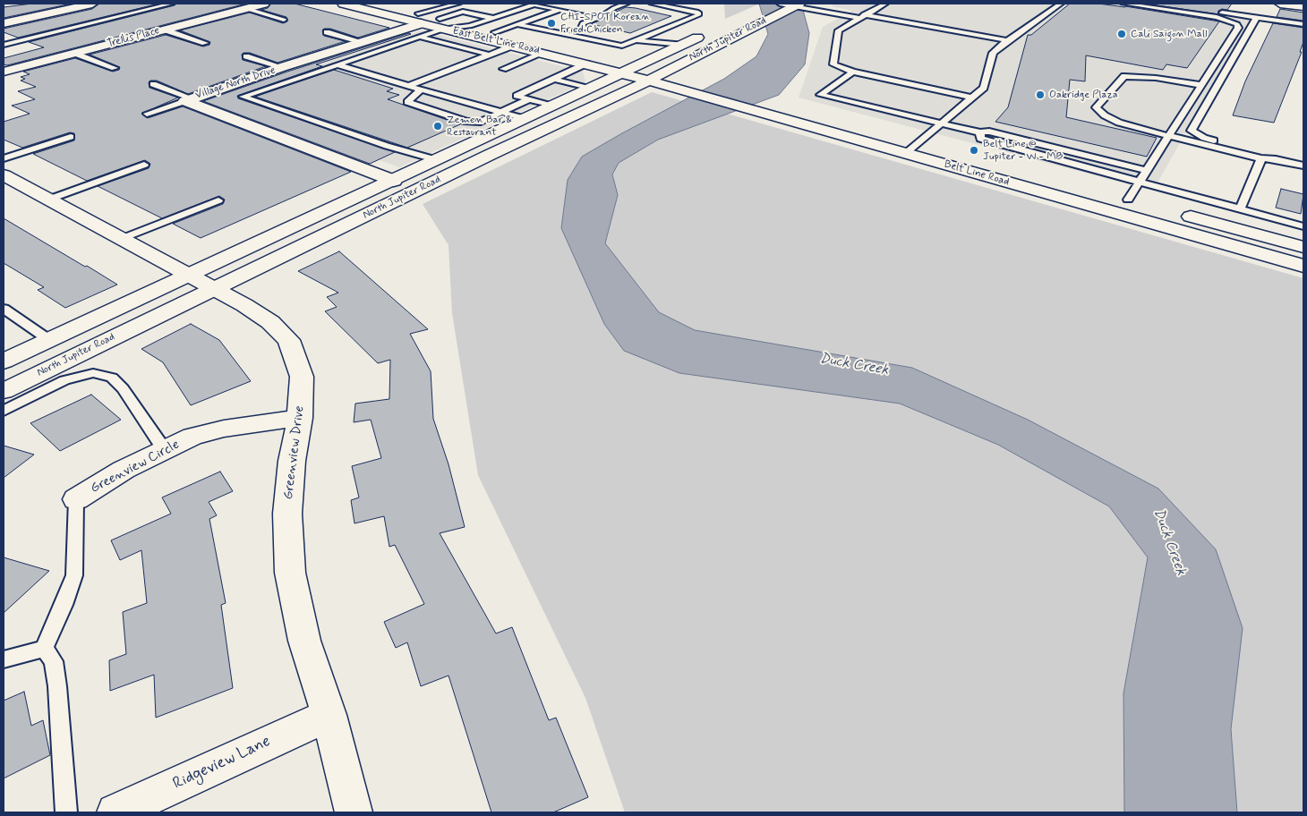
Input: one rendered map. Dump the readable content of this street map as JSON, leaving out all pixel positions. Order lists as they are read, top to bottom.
{
  "streets": {
    "main road": [
      "Trellis Place",
      "North Jupiter Road",
      "East Belt Line Road",
      "Village North Drive",
      "Belt Line Road",
      "Greenview Drive",
      "Greenview Circle",
      "Ridgeview Lane"
    ]
  },
  "crossings": [
    ["North Jupiter Road", "East Belt Line Road"],
    ["North Jupiter Road", "Village North Drive"],
    ["North Jupiter Road", "Belt Line Road"],
    ["North Jupiter Road", "Greenview Drive"],
    ["East Belt Line Road", "Village North Drive"],
    ["East Belt Line Road", "Belt Line Road"],
    ["Greenview Drive", "Greenview Circle"],
    ["Greenview Drive", "Ridgeview Lane"]
  ],
  "water": ["Duck Creek"],
  "places": [
    "CHI-SPOT Korean Fried Chicken",
    "Cali Saigon Mall",
    "Oakridge Plaza",
    "Zemen Bar & Restaurant",
    "Belt Line @ Jupiter - W - MB"
  ]
}
